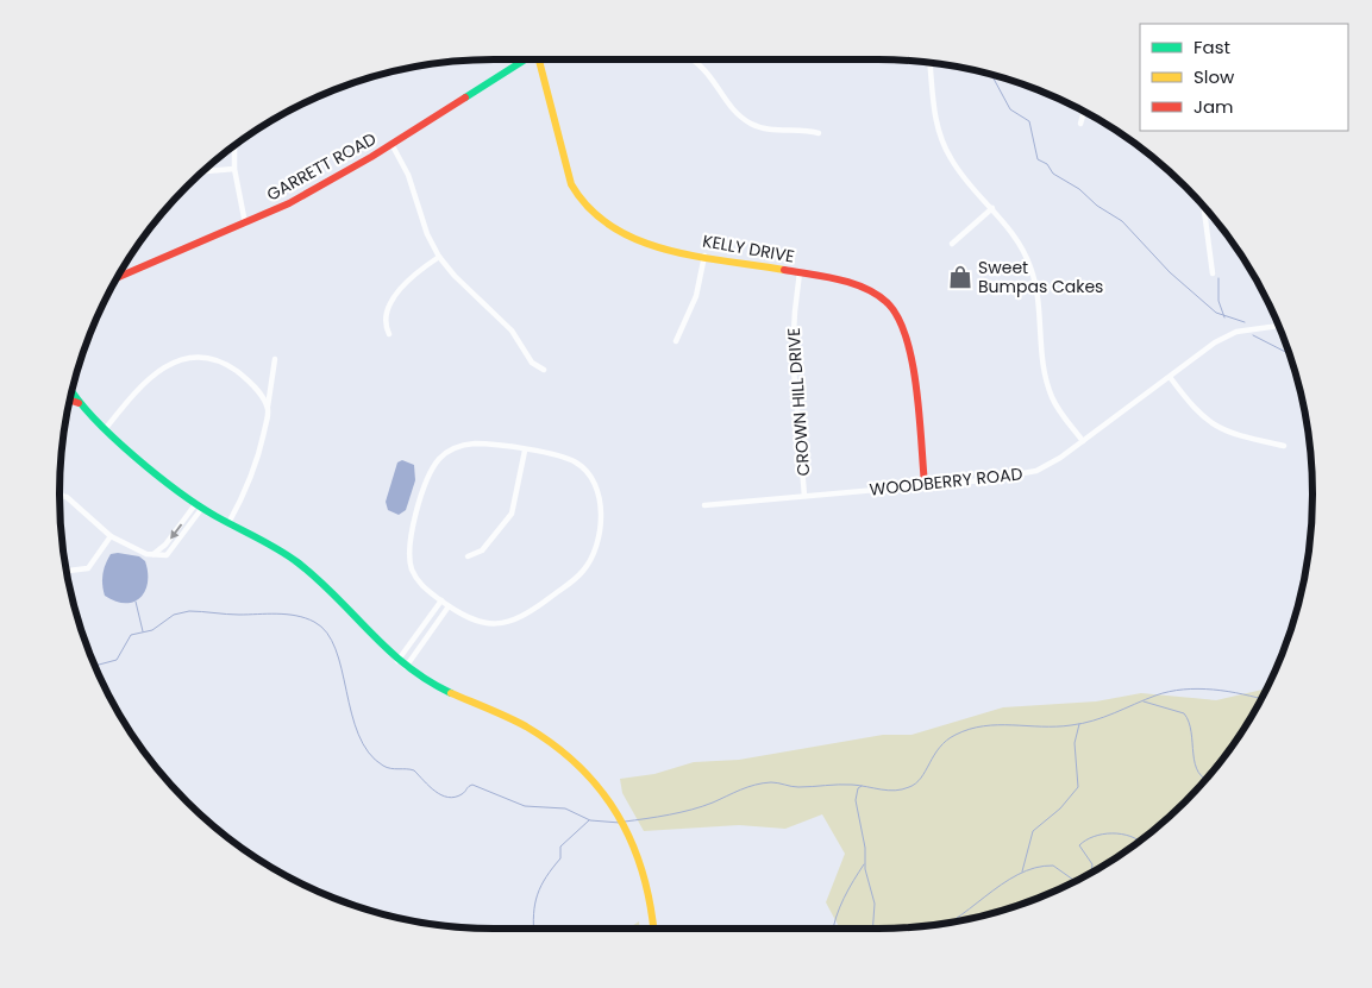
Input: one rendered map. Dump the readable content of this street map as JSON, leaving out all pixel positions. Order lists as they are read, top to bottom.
{
  "streets": {
    "street": [
      "GARRETT ROAD",
      "KELLY DRIVE",
      "CROWN HILL DRIVE",
      "WOODBERRY ROAD"
    ]
  },
  "crossings": [
    ["KELLY DRIVE", "CROWN HILL DRIVE"],
    ["KELLY DRIVE", "WOODBERRY ROAD"],
    ["CROWN HILL DRIVE", "WOODBERRY ROAD"]
  ],
  "places": {
    "shop": ["Sweet Bumpas Cakes"]
  },
  "legend": ["Fast", "Slow", "Jam"]
}
